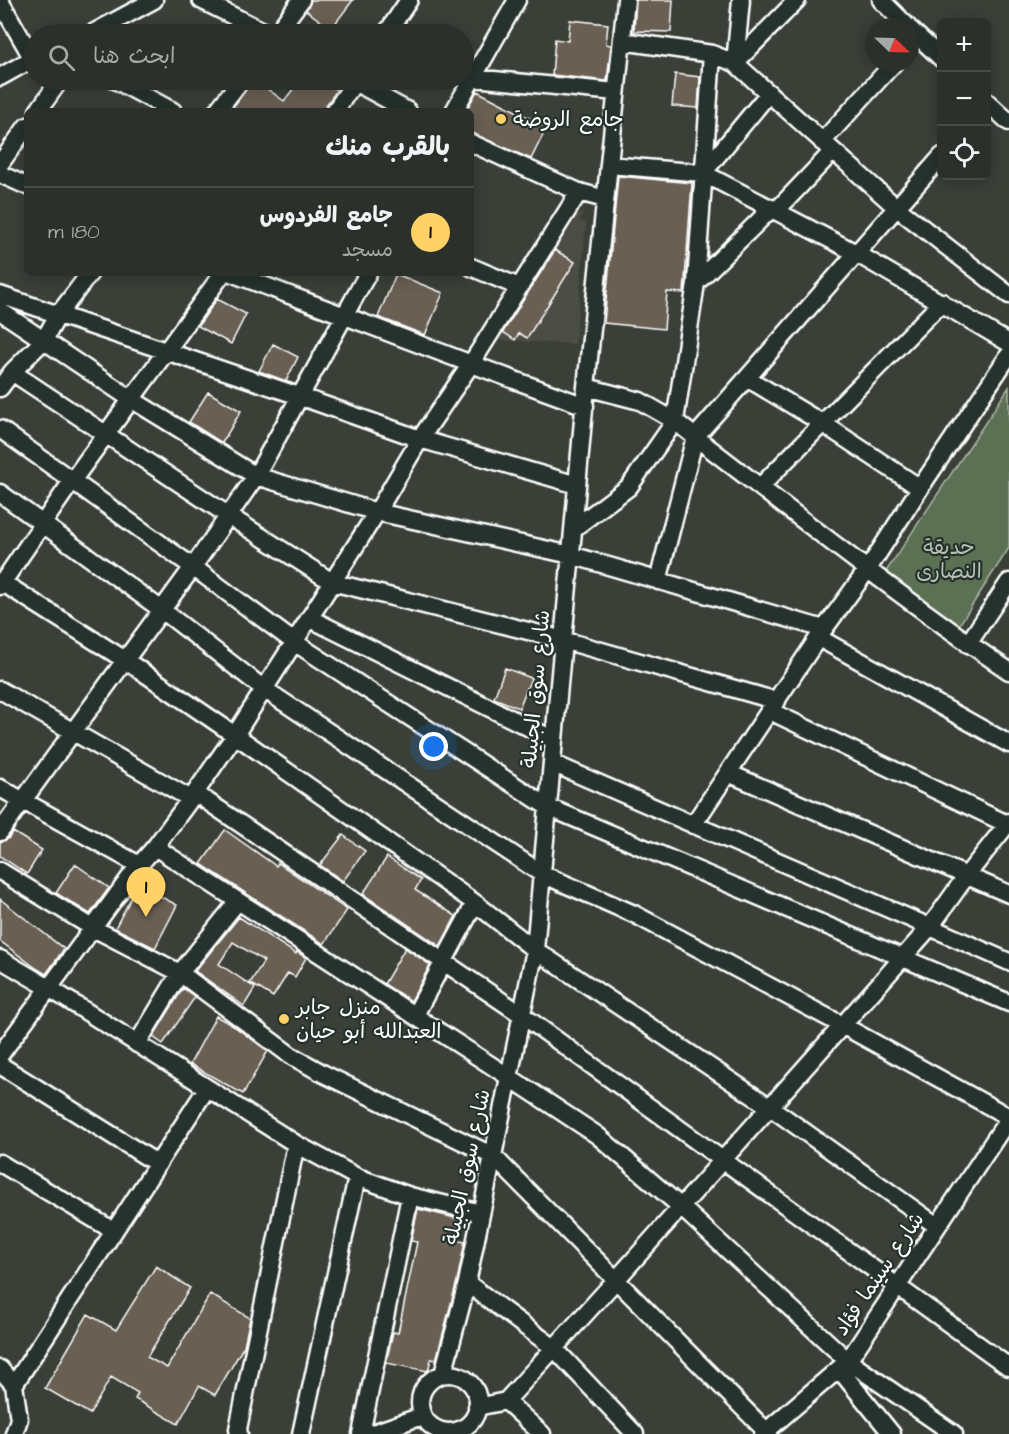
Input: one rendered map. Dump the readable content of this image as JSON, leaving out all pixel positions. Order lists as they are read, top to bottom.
{
  "streets": {
    "street": ["شارع سوق الجبيلة", "شارع سينما فؤاد"]
  },
  "parks": ["حديقة النصارى"],
  "places": ["جامع الروضة", "منزل جابر العبدالله أبو حيان"],
  "north": "bottom right",
  "page": {
    "map_buttons": ["+", "−"],
    "search": "ابحث هنا",
    "heading": "بالقرب منك",
    "list": [
      {
        "mark": "1",
        "name": "جامع الفردوس",
        "note": "مسجد",
        "value": "180 m"
      }
    ],
    "pins": "1"
  }
}
